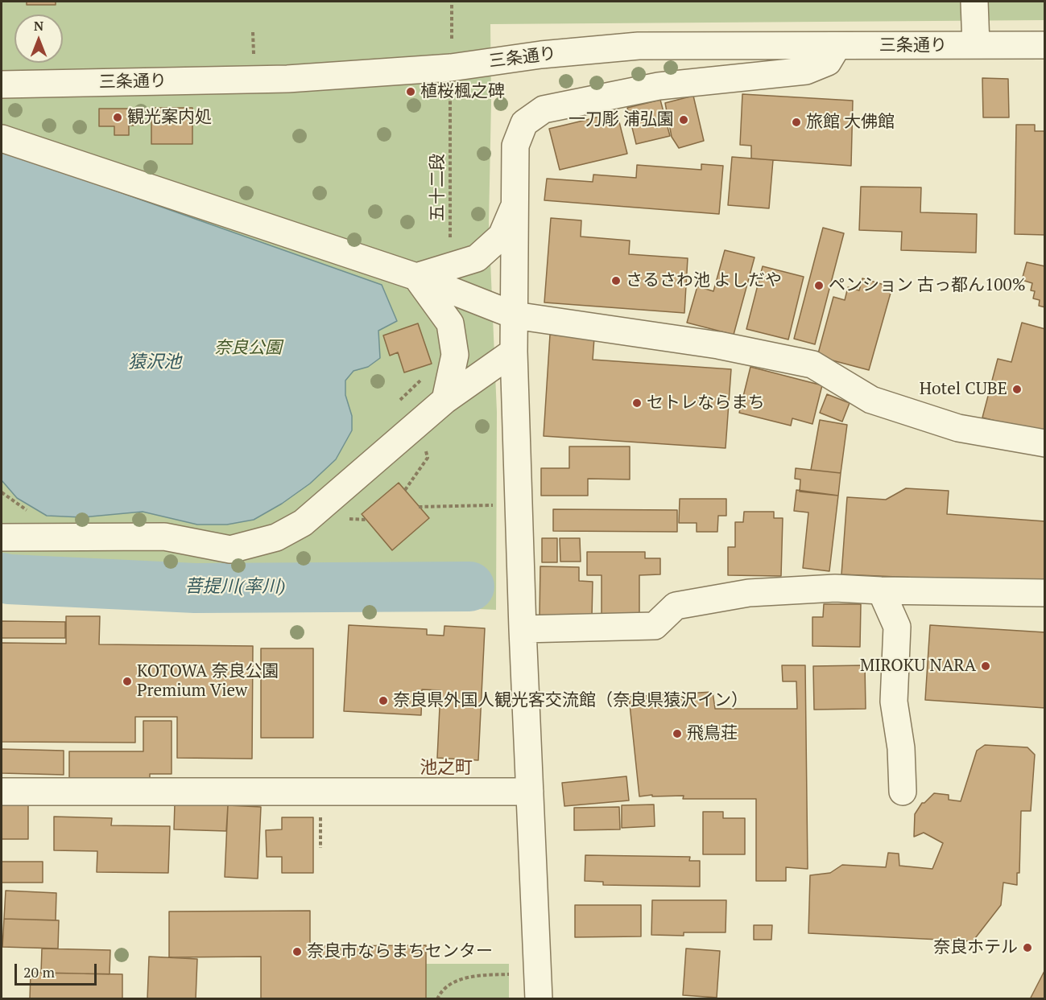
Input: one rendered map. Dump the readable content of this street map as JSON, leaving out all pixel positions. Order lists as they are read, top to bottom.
{
  "streets": {
    "street": ["三条通り"],
    "path": ["五十二段"]
  },
  "crossings": [
    ["三条通り", "五十二段"]
  ],
  "districts": ["池之町"],
  "water": ["猿沢池", "菩提川(率川)"],
  "parks": ["奈良公園"],
  "places": [
    "植桜楓之碑",
    "観光案内処",
    "一刀彫 浦弘園",
    "旅館 大佛館",
    "さるさわ池 よしだや",
    "ペンション 古っ都ん100%",
    "Hotel CUBE",
    "セトレならまち",
    "MIROKU NARA",
    "KOTOWA 奈良公園 Premium View",
    "奈良県外国人観光客交流館（奈良県猿沢イン）",
    "飛鳥荘",
    "奈良ホテル",
    "奈良市ならまちセンター"
  ],
  "scale_bar": "20 m",
  "north": "top"
}
